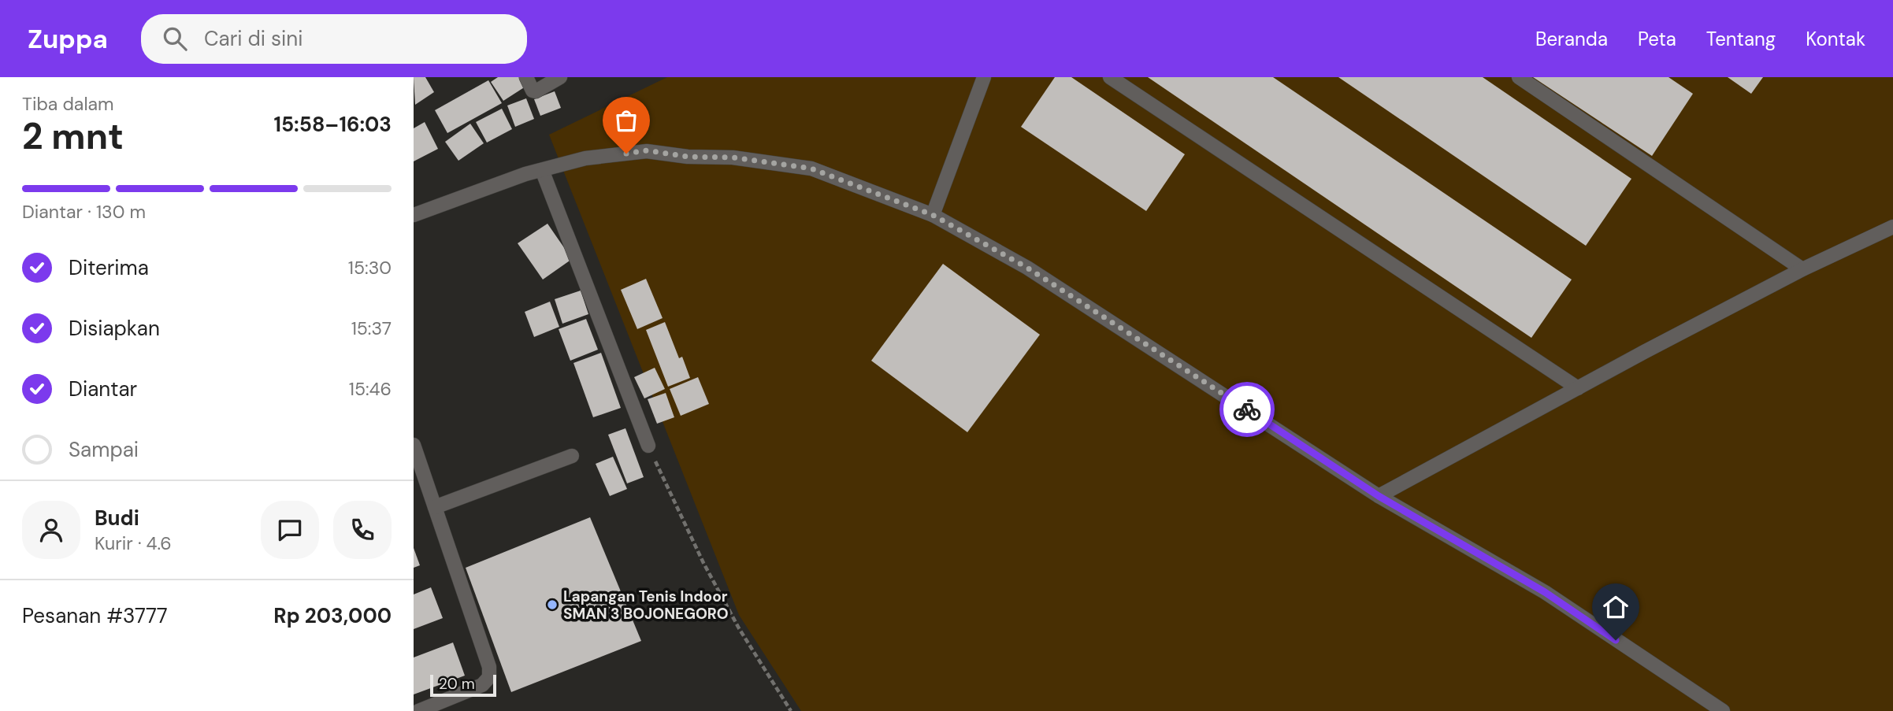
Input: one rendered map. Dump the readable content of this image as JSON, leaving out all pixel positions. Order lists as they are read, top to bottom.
{
  "places": ["Lapangan Tenis Indoor SMAN 3 BOJONEGORO"],
  "scale_bar": "20 m",
  "page": {
    "header": "Zuppa",
    "search": "Cari di sini",
    "nav": [
      "Beranda",
      "Peta",
      "Tentang",
      "Kontak"
    ],
    "heading": ["2 mnt", "Tiba dalam", "15:58–16:03"],
    "panel": [
      "Budi",
      "Kurir · 4.6",
      "Pesanan #3777",
      "Rp 203,000"
    ],
    "bar": "Diantar · 130 m",
    "list": [
      ["Diterima", "15:30"],
      ["Disiapkan", "15:37"],
      ["Diantar", "15:46"],
      "Sampai"
    ],
    "scale": "20 m"
  }
}
